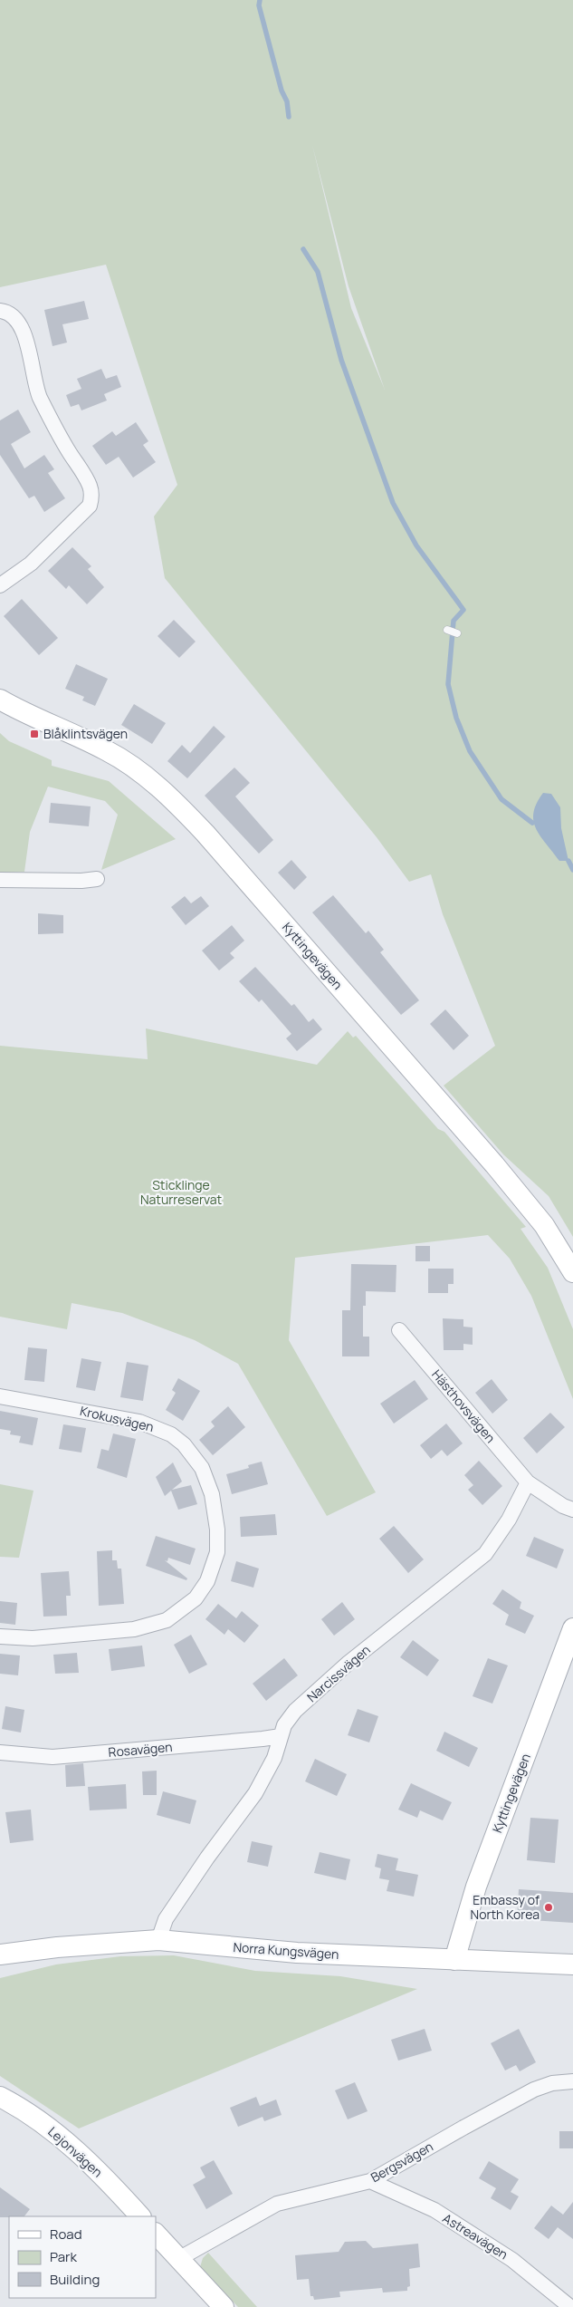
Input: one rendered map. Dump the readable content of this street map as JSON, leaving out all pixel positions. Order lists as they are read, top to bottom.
{
  "streets": {
    "street": [
      "Kyttingevägen",
      "Hästhovsvägen",
      "Krokusvägen",
      "Narcissvägen",
      "Rosavägen",
      "Norra Kungsvägen",
      "Lejonvägen",
      "Bergsvägen",
      "Astreavägen"
    ]
  },
  "crossings": [
    ["Kyttingevägen", "Norra Kungsvägen"],
    ["Hästhovsvägen", "Narcissvägen"],
    ["Narcissvägen", "Rosavägen"],
    ["Narcissvägen", "Norra Kungsvägen"],
    ["Bergsvägen", "Astreavägen"]
  ],
  "parks": ["Sticklinge Naturreservat"],
  "places": {
    "transit": ["Blåklintsvägen"],
    "other": ["Embassy of North Korea"]
  },
  "legend": ["Road", "Park", "Building"]
}
